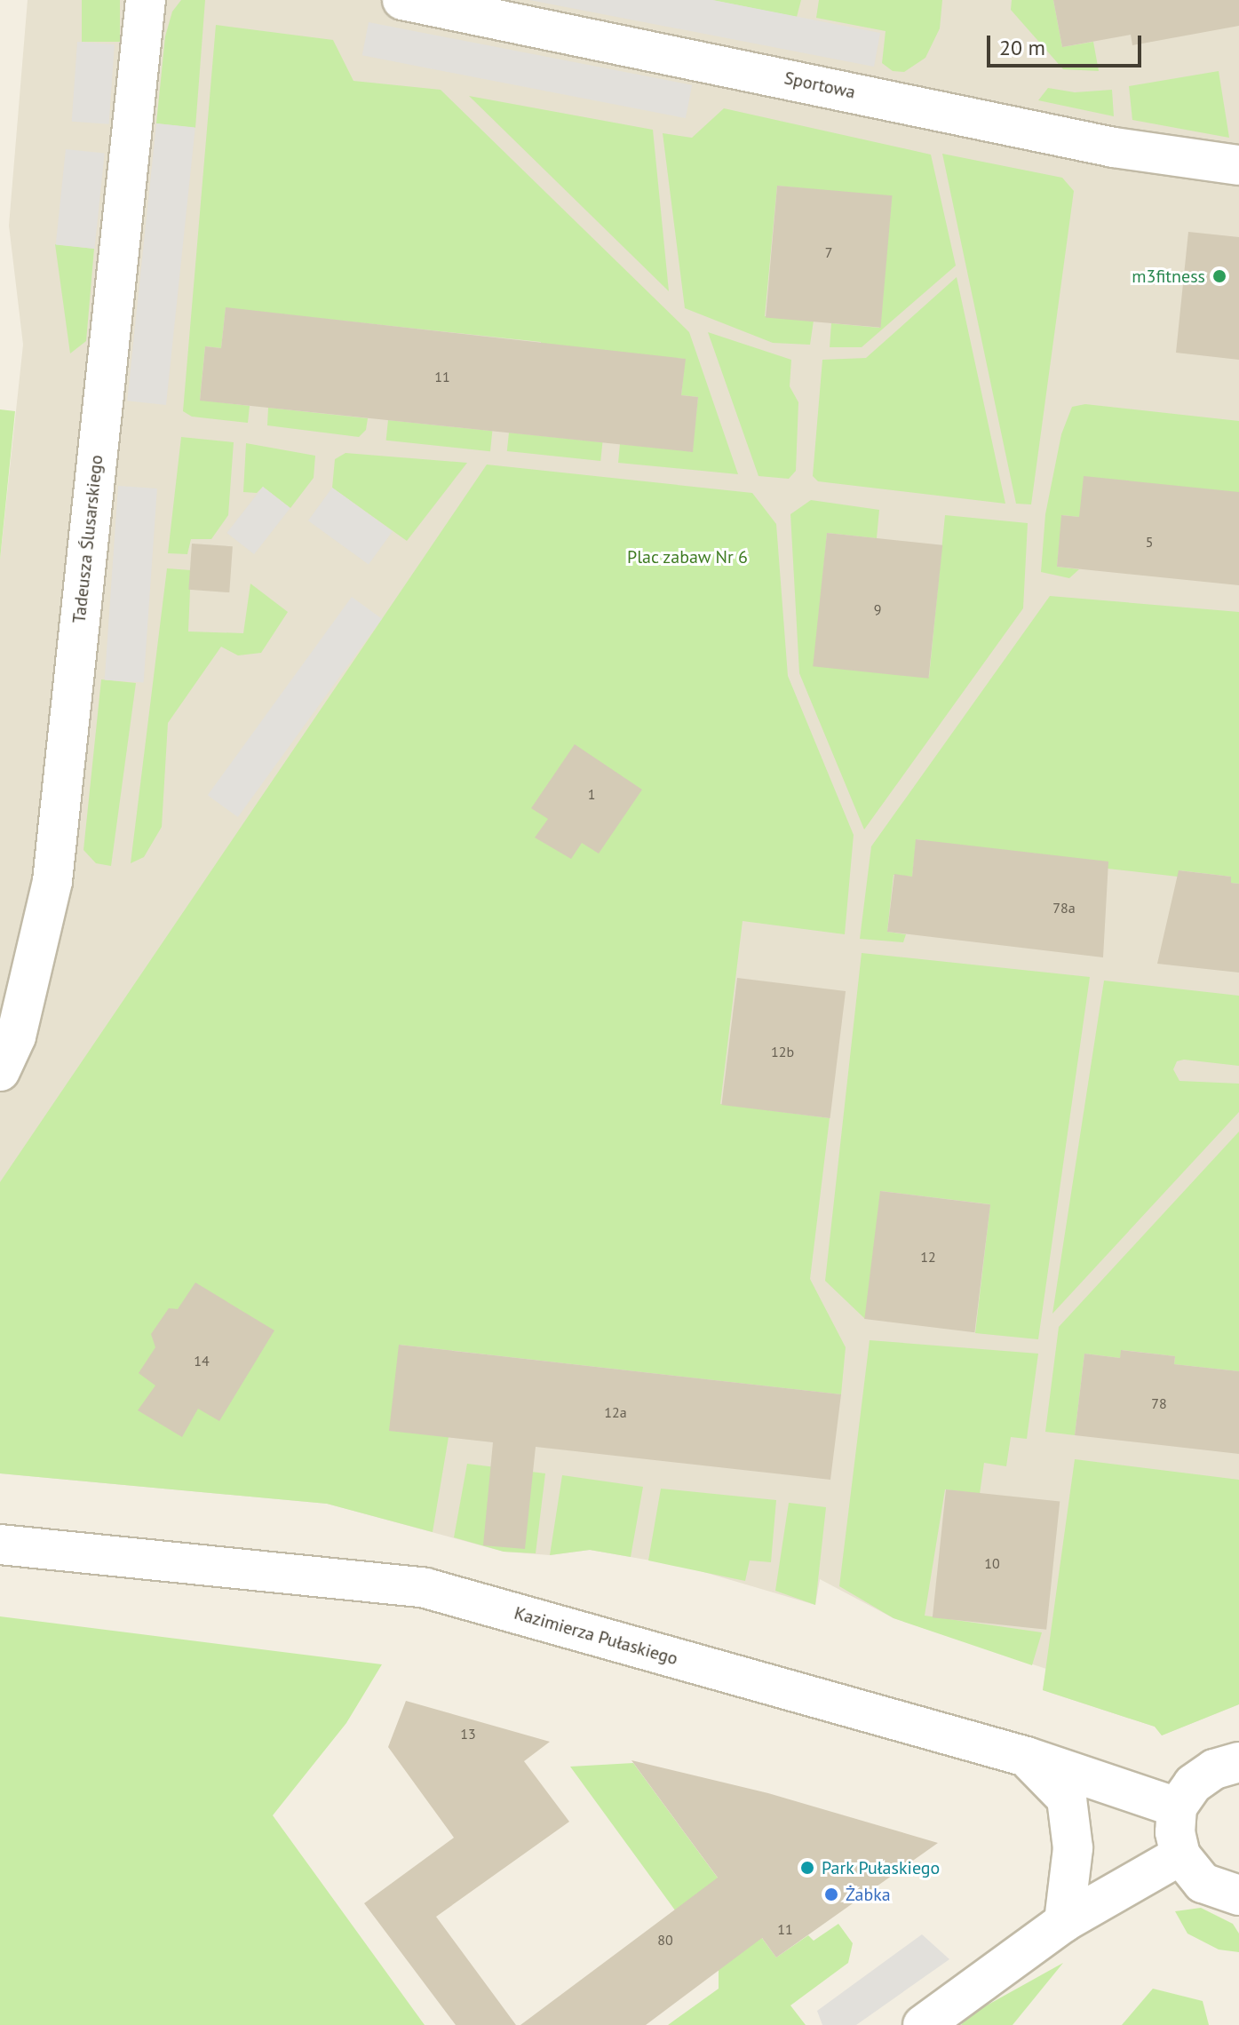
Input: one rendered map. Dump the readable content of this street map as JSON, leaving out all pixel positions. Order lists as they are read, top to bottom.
{
  "streets": {
    "street": ["Sportowa", "Tadeusza Ślusarskiego", "Kazimierza Pułaskiego"]
  },
  "parks": ["Plac zabaw Nr 6"],
  "places": ["m3fitness", "Park Pułaskiego", "Żabka"],
  "house_numbers": [
    "7",
    "11",
    "5",
    "9",
    "1",
    "78a",
    "12b",
    "12",
    "14",
    "78",
    "12a",
    "10",
    "13",
    "11",
    "80"
  ],
  "scale_bar": "20 m"
}
